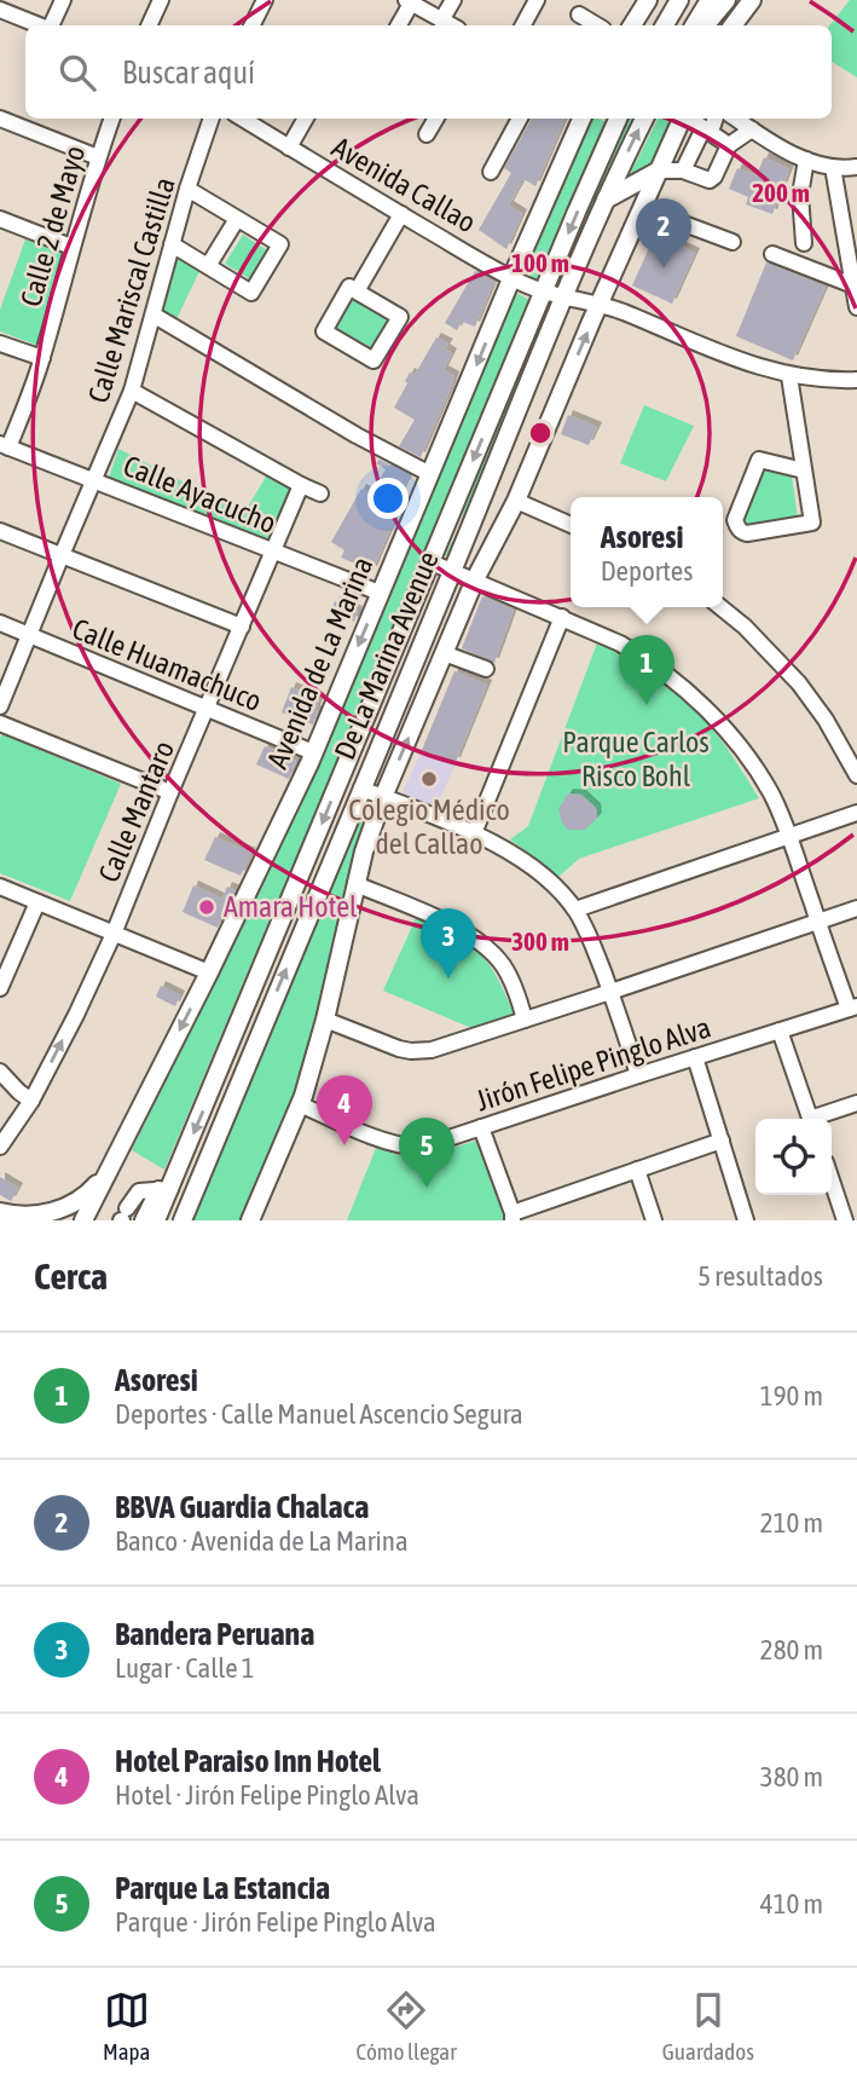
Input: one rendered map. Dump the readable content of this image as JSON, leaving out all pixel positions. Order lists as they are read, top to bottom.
{
  "streets": {
    "main road": ["De La Marina Avenue", "Avenida de La Marina"],
    "street": [
      "Avenida Callao",
      "Calle 2 de Mayo",
      "Calle Mariscal Castilla",
      "Calle Ayacucho",
      "Calle Huamachuco",
      "Calle Mantaro",
      "Jirón Felipe Pinglo Alva"
    ]
  },
  "crossings": [
    ["Avenida Callao", "De La Marina Avenue"],
    ["Avenida Callao", "Avenida de La Marina"],
    ["Calle 2 de Mayo", "Calle Ayacucho"],
    ["Calle Mariscal Castilla", "Calle Ayacucho"],
    ["Calle Mariscal Castilla", "Calle Huamachuco"],
    ["Calle Ayacucho", "Avenida de La Marina"],
    ["Calle Ayacucho", "Calle Mantaro"],
    ["Avenida de La Marina", "Calle Huamachuco"],
    ["Calle Huamachuco", "Calle Mantaro"]
  ],
  "parks": ["Parque Carlos Risco Bohl"],
  "places": ["Colegio Médico del Callao", "Amara Hotel"],
  "page": {
    "search": "Buscar aquí",
    "pins": [
      "2",
      "1",
      "3",
      "4",
      "5"
    ],
    "popup": ["Asoresi", "Deportes"],
    "heading": ["Cerca", "5 resultados"],
    "list": [
      {
        "mark": "1",
        "name": "Asoresi",
        "note": "Deportes · Calle Manuel Ascencio Segura",
        "value": "190 m"
      },
      {
        "mark": "2",
        "name": "BBVA Guardia Chalaca",
        "note": "Banco · Avenida de La Marina",
        "value": "210 m"
      },
      {
        "mark": "3",
        "name": "Bandera Peruana",
        "note": "Lugar · Calle 1",
        "value": "280 m"
      },
      {
        "mark": "4",
        "name": "Hotel Paraiso Inn Hotel",
        "note": "Hotel · Jirón Felipe Pinglo Alva",
        "value": "380 m"
      },
      {
        "mark": "5",
        "name": "Parque La Estancia",
        "note": "Parque · Jirón Felipe Pinglo Alva",
        "value": "410 m"
      }
    ],
    "nav": ["Mapa", "Cómo llegar", "Guardados"]
  },
  "rings": ["200 m", "100 m", "300 m"]
}
